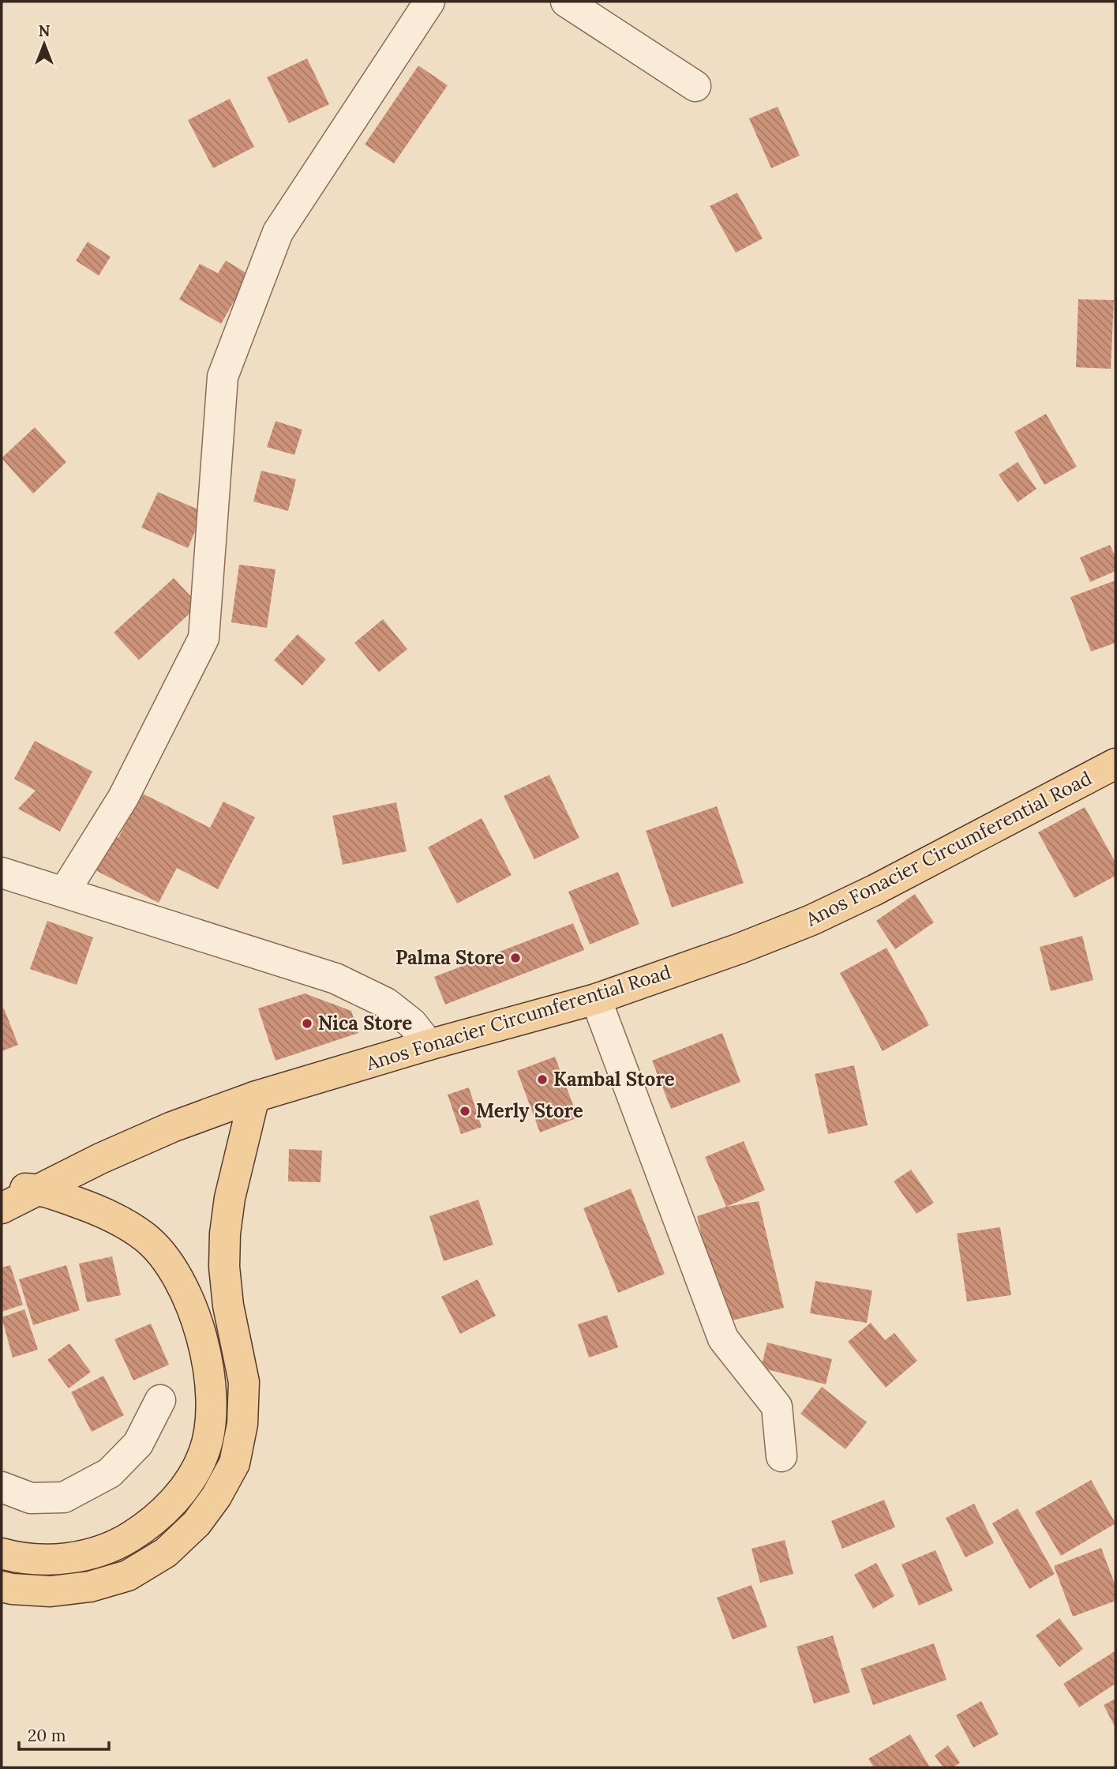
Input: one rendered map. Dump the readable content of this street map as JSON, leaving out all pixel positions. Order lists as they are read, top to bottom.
{
  "streets": {
    "main road": ["Anos Fonacier Circumferential Road"]
  },
  "places": [
    "Palma Store",
    "Nica Store",
    "Kambal Store",
    "Merly Store"
  ],
  "scale_bar": "20 m",
  "north": "top"
}
